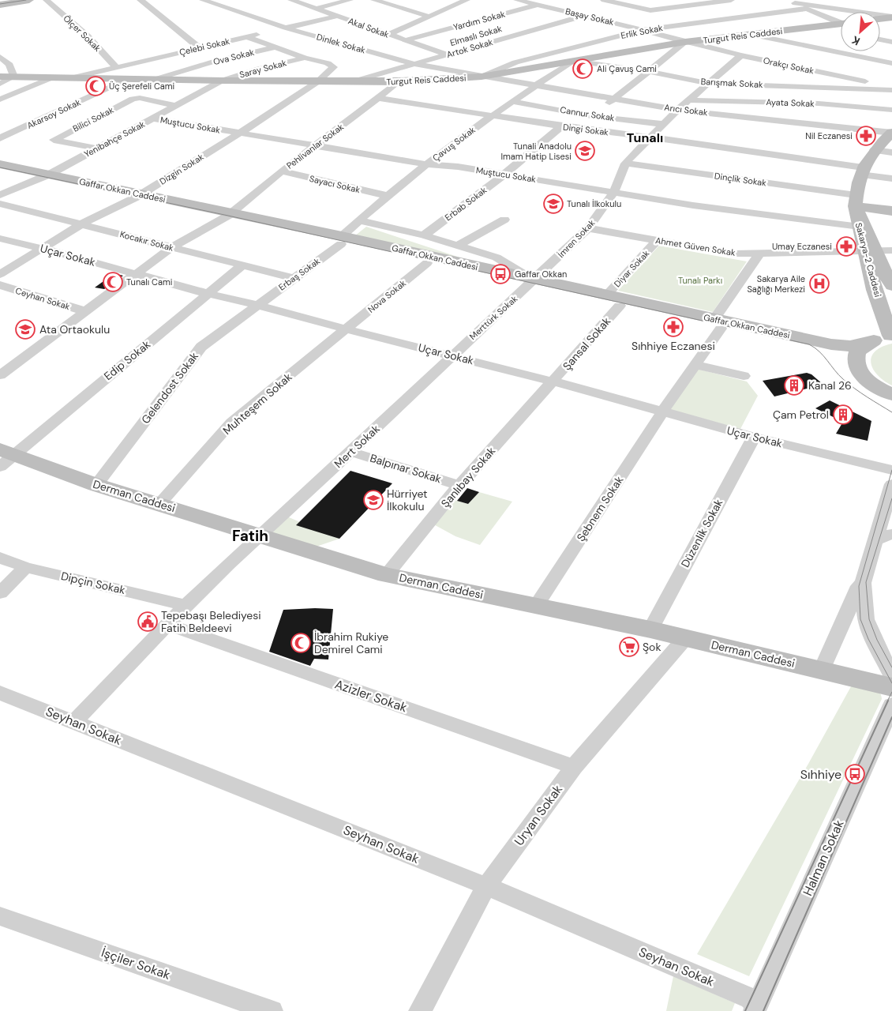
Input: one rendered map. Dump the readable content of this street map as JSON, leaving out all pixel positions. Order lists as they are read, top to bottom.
{
  "streets": {
    "main road": [
      "Turgut Reis Caddesi",
      "Gaffar Okkan Caddesi",
      "Sakarya-2 Caddesi",
      "Derman Caddesi"
    ],
    "street": [
      "Başay Sokak",
      "Yardım Sokak",
      "Akal Sokak",
      "Erlik Sokak",
      "Ölçer Sokak",
      "Elmaslı Sokak",
      "Dinlek Sokak",
      "Çelebi Sokak",
      "Artok Sokak",
      "Ova Sokak",
      "Orakçı Sokak",
      "Saray Sokak",
      "Barışmak Sokak",
      "Ayata Sokak",
      "Arıcı Sokak",
      "Akarsoy Sokak",
      "Cannur Sokak",
      "Bilici Sokak",
      "Muştucu Sokak",
      "Dingi Sokak",
      "Yenibahçe Sokak",
      "Çavuş Sokak",
      "Pehlivanlar Sokak",
      "Dizgin Sokak",
      "Dinçlik Sokak",
      "Sayacı Sokak",
      "Erbab Sokak",
      "İmren Sokak",
      "Kocakır Sokak",
      "Ahmet Güven Sokak",
      "Uçar Sokak",
      "Diyar Sokak",
      "Erbaş Sokak",
      "Nova Sokak",
      "Ceyhan Sokak",
      "Merttürk Sokak",
      "Şansal Sokak",
      "Edip Sokak",
      "Gelendost Sokak",
      "Muhteşem Sokak",
      "Mert Sokak",
      "Balpınar Sokak",
      "Şanlıbay Sokak",
      "Şebnem Sokak",
      "Düzenlik Sokak",
      "Dipçin Sokak",
      "Azizler Sokak",
      "Seyhan Sokak",
      "Uryan Sokak",
      "Halman Sokak",
      "İşçiler Sokak"
    ]
  },
  "crossings": [
    ["Başay Sokak", "Yardım Sokak"],
    ["Başay Sokak", "Erlik Sokak"],
    ["Başay Sokak", "Turgut Reis Caddesi"],
    ["Başay Sokak", "Artok Sokak"],
    ["Başay Sokak", "Orakçı Sokak"],
    ["Yardım Sokak", "Akal Sokak"],
    ["Akal Sokak", "Elmaslı Sokak"],
    ["Akal Sokak", "Çelebi Sokak"],
    ["Akal Sokak", "Artok Sokak"],
    ["Erlik Sokak", "Turgut Reis Caddesi"],
    ["Erlik Sokak", "Dinlek Sokak"],
    ["Erlik Sokak", "Arıcı Sokak"],
    ["Ölçer Sokak", "Çelebi Sokak"],
    ["Turgut Reis Caddesi", "Dinlek Sokak"],
    ["Turgut Reis Caddesi", "Çelebi Sokak"],
    ["Turgut Reis Caddesi", "Artok Sokak"],
    ["Turgut Reis Caddesi", "Ova Sokak"],
    ["Turgut Reis Caddesi", "Orakçı Sokak"],
    ["Turgut Reis Caddesi", "Saray Sokak"],
    ["Turgut Reis Caddesi", "Barışmak Sokak"],
    ["Turgut Reis Caddesi", "Arıcı Sokak"],
    ["Turgut Reis Caddesi", "Akarsoy Sokak"],
    ["Turgut Reis Caddesi", "Yenibahçe Sokak"],
    ["Turgut Reis Caddesi", "Çavuş Sokak"],
    ["Turgut Reis Caddesi", "Pehlivanlar Sokak"],
    ["Turgut Reis Caddesi", "Dizgin Sokak"],
    ["Dinlek Sokak", "Çelebi Sokak"],
    ["Dinlek Sokak", "Artok Sokak"],
    ["Dinlek Sokak", "Ova Sokak"],
    ["Dinlek Sokak", "Arıcı Sokak"],
    ["Orakçı Sokak", "İmren Sokak"],
    ["Saray Sokak", "Yenibahçe Sokak"],
    ["Saray Sokak", "Dizgin Sokak"],
    ["Barışmak Sokak", "Çavuş Sokak"],
    ["Barışmak Sokak", "İmren Sokak"],
    ["Ayata Sokak", "İmren Sokak"],
    ["Arıcı Sokak", "Çavuş Sokak"],
    ["Arıcı Sokak", "İmren Sokak"],
    ["Arıcı Sokak", "Sakarya-2 Caddesi"],
    ["Cannur Sokak", "Çavuş Sokak"],
    ["Cannur Sokak", "İmren Sokak"],
    ["Bilici Sokak", "Yenibahçe Sokak"],
    ["Muştucu Sokak", "Yenibahçe Sokak"],
    ["Muştucu Sokak", "Çavuş Sokak"],
    ["Muştucu Sokak", "Pehlivanlar Sokak"],
    ["Muştucu Sokak", "Dizgin Sokak"],
    ["Muştucu Sokak", "Erbab Sokak"],
    ["Muştucu Sokak", "İmren Sokak"],
    ["Muştucu Sokak", "Sakarya-2 Caddesi"],
    ["Dingi Sokak", "Çavuş Sokak"],
    ["Dingi Sokak", "Pehlivanlar Sokak"],
    ["Dingi Sokak", "Erbab Sokak"],
    ["Dingi Sokak", "İmren Sokak"],
    ["Dingi Sokak", "Sakarya-2 Caddesi"],
    ["Yenibahçe Sokak", "Gaffar Okkan Caddesi"],
    ["Çavuş Sokak", "Sayacı Sokak"],
    ["Çavuş Sokak", "Gaffar Okkan Caddesi"],
    ["Çavuş Sokak", "Erbaş Sokak"],
    ["Pehlivanlar Sokak", "Sayacı Sokak"],
    ["Pehlivanlar Sokak", "Gaffar Okkan Caddesi"],
    ["Pehlivanlar Sokak", "Kocakır Sokak"],
    ["Pehlivanlar Sokak", "Uçar Sokak"],
    ["Pehlivanlar Sokak", "Ceyhan Sokak"],
    ["Dizgin Sokak", "Gaffar Okkan Caddesi"],
    ["Dizgin Sokak", "Kocakır Sokak"],
    ["Dizgin Sokak", "Uçar Sokak"],
    ["Dinçlik Sokak", "İmren Sokak"],
    ["Dinçlik Sokak", "Sakarya-2 Caddesi"],
    ["Gaffar Okkan Caddesi", "İmren Sokak"],
    ["Gaffar Okkan Caddesi", "Sakarya-2 Caddesi"],
    ["Gaffar Okkan Caddesi", "Diyar Sokak"],
    ["Gaffar Okkan Caddesi", "Erbaş Sokak"],
    ["Gaffar Okkan Caddesi", "Nova Sokak"],
    ["Gaffar Okkan Caddesi", "Merttürk Sokak"],
    ["Gaffar Okkan Caddesi", "Şansal Sokak"],
    ["Gaffar Okkan Caddesi", "Şebnem Sokak"],
    ["İmren Sokak", "Ahmet Güven Sokak"],
    ["İmren Sokak", "Merttürk Sokak"],
    ["Kocakır Sokak", "Erbaş Sokak"],
    ["Kocakır Sokak", "Edip Sokak"],
    ["Ahmet Güven Sokak", "Sakarya-2 Caddesi"],
    ["Ahmet Güven Sokak", "Diyar Sokak"],
    ["Ahmet Güven Sokak", "Şebnem Sokak"],
    ["Uçar Sokak", "Erbaş Sokak"],
    ["Uçar Sokak", "Nova Sokak"],
    ["Uçar Sokak", "Merttürk Sokak"],
    ["Uçar Sokak", "Şansal Sokak"],
    ["Uçar Sokak", "Edip Sokak"],
    ["Uçar Sokak", "Gelendost Sokak"],
    ["Uçar Sokak", "Muhteşem Sokak"],
    ["Uçar Sokak", "Mert Sokak"],
    ["Uçar Sokak", "Şanlıbay Sokak"],
    ["Uçar Sokak", "Şebnem Sokak"],
    ["Uçar Sokak", "Düzenlik Sokak"],
    ["Erbaş Sokak", "Gelendost Sokak"],
    ["Nova Sokak", "Muhteşem Sokak"],
    ["Merttürk Sokak", "Mert Sokak"],
    ["Şansal Sokak", "Şanlıbay Sokak"],
    ["Edip Sokak", "Derman Caddesi"],
    ["Gelendost Sokak", "Derman Caddesi"],
    ["Muhteşem Sokak", "Derman Caddesi"],
    ["Mert Sokak", "Balpınar Sokak"],
    ["Mert Sokak", "Derman Caddesi"],
    ["Mert Sokak", "Dipçin Sokak"],
    ["Mert Sokak", "Azizler Sokak"],
    ["Mert Sokak", "Seyhan Sokak"],
    ["Balpınar Sokak", "Şanlıbay Sokak"],
    ["Şanlıbay Sokak", "Derman Caddesi"],
    ["Derman Caddesi", "Şebnem Sokak"],
    ["Derman Caddesi", "Düzenlik Sokak"],
    ["Derman Caddesi", "Uryan Sokak"],
    ["Azizler Sokak", "Uryan Sokak"],
    ["Seyhan Sokak", "Uryan Sokak"],
    ["Seyhan Sokak", "Halman Sokak"]
  ],
  "districts": ["Tunalı", "Fatih"],
  "parks": ["Tunalı Parkı"],
  "places": {
    "mosque": [
      "Ali Çavuş Cami",
      "Üç Şerefeli Cami",
      "Tunalı Cami",
      "İbrahim Rukiye Demirel Cami"
    ],
    "pharmacy": ["Nil Eczanesi", "Umay Eczanesi", "Sıhhiye Eczanesi"],
    "school or university": [
      "Tunali Anadolu Imam Hatip Lisesi",
      "Tunalı İlkokulu",
      "Ata Ortaokulu",
      "Hürriyet İlkokulu"
    ],
    "bus stop": ["Gaffar Okkan", "Sıhhiye"],
    "hospital": ["Sakarya Aile Sağlığı Merkezi"],
    "building": ["Kanal 26", "Çam Petrol"],
    "public building": ["Tepebaşı Belediyesi Fatih Beldeevi"],
    "supermarket": ["Şok"]
  },
  "north": "bottom left"
}
